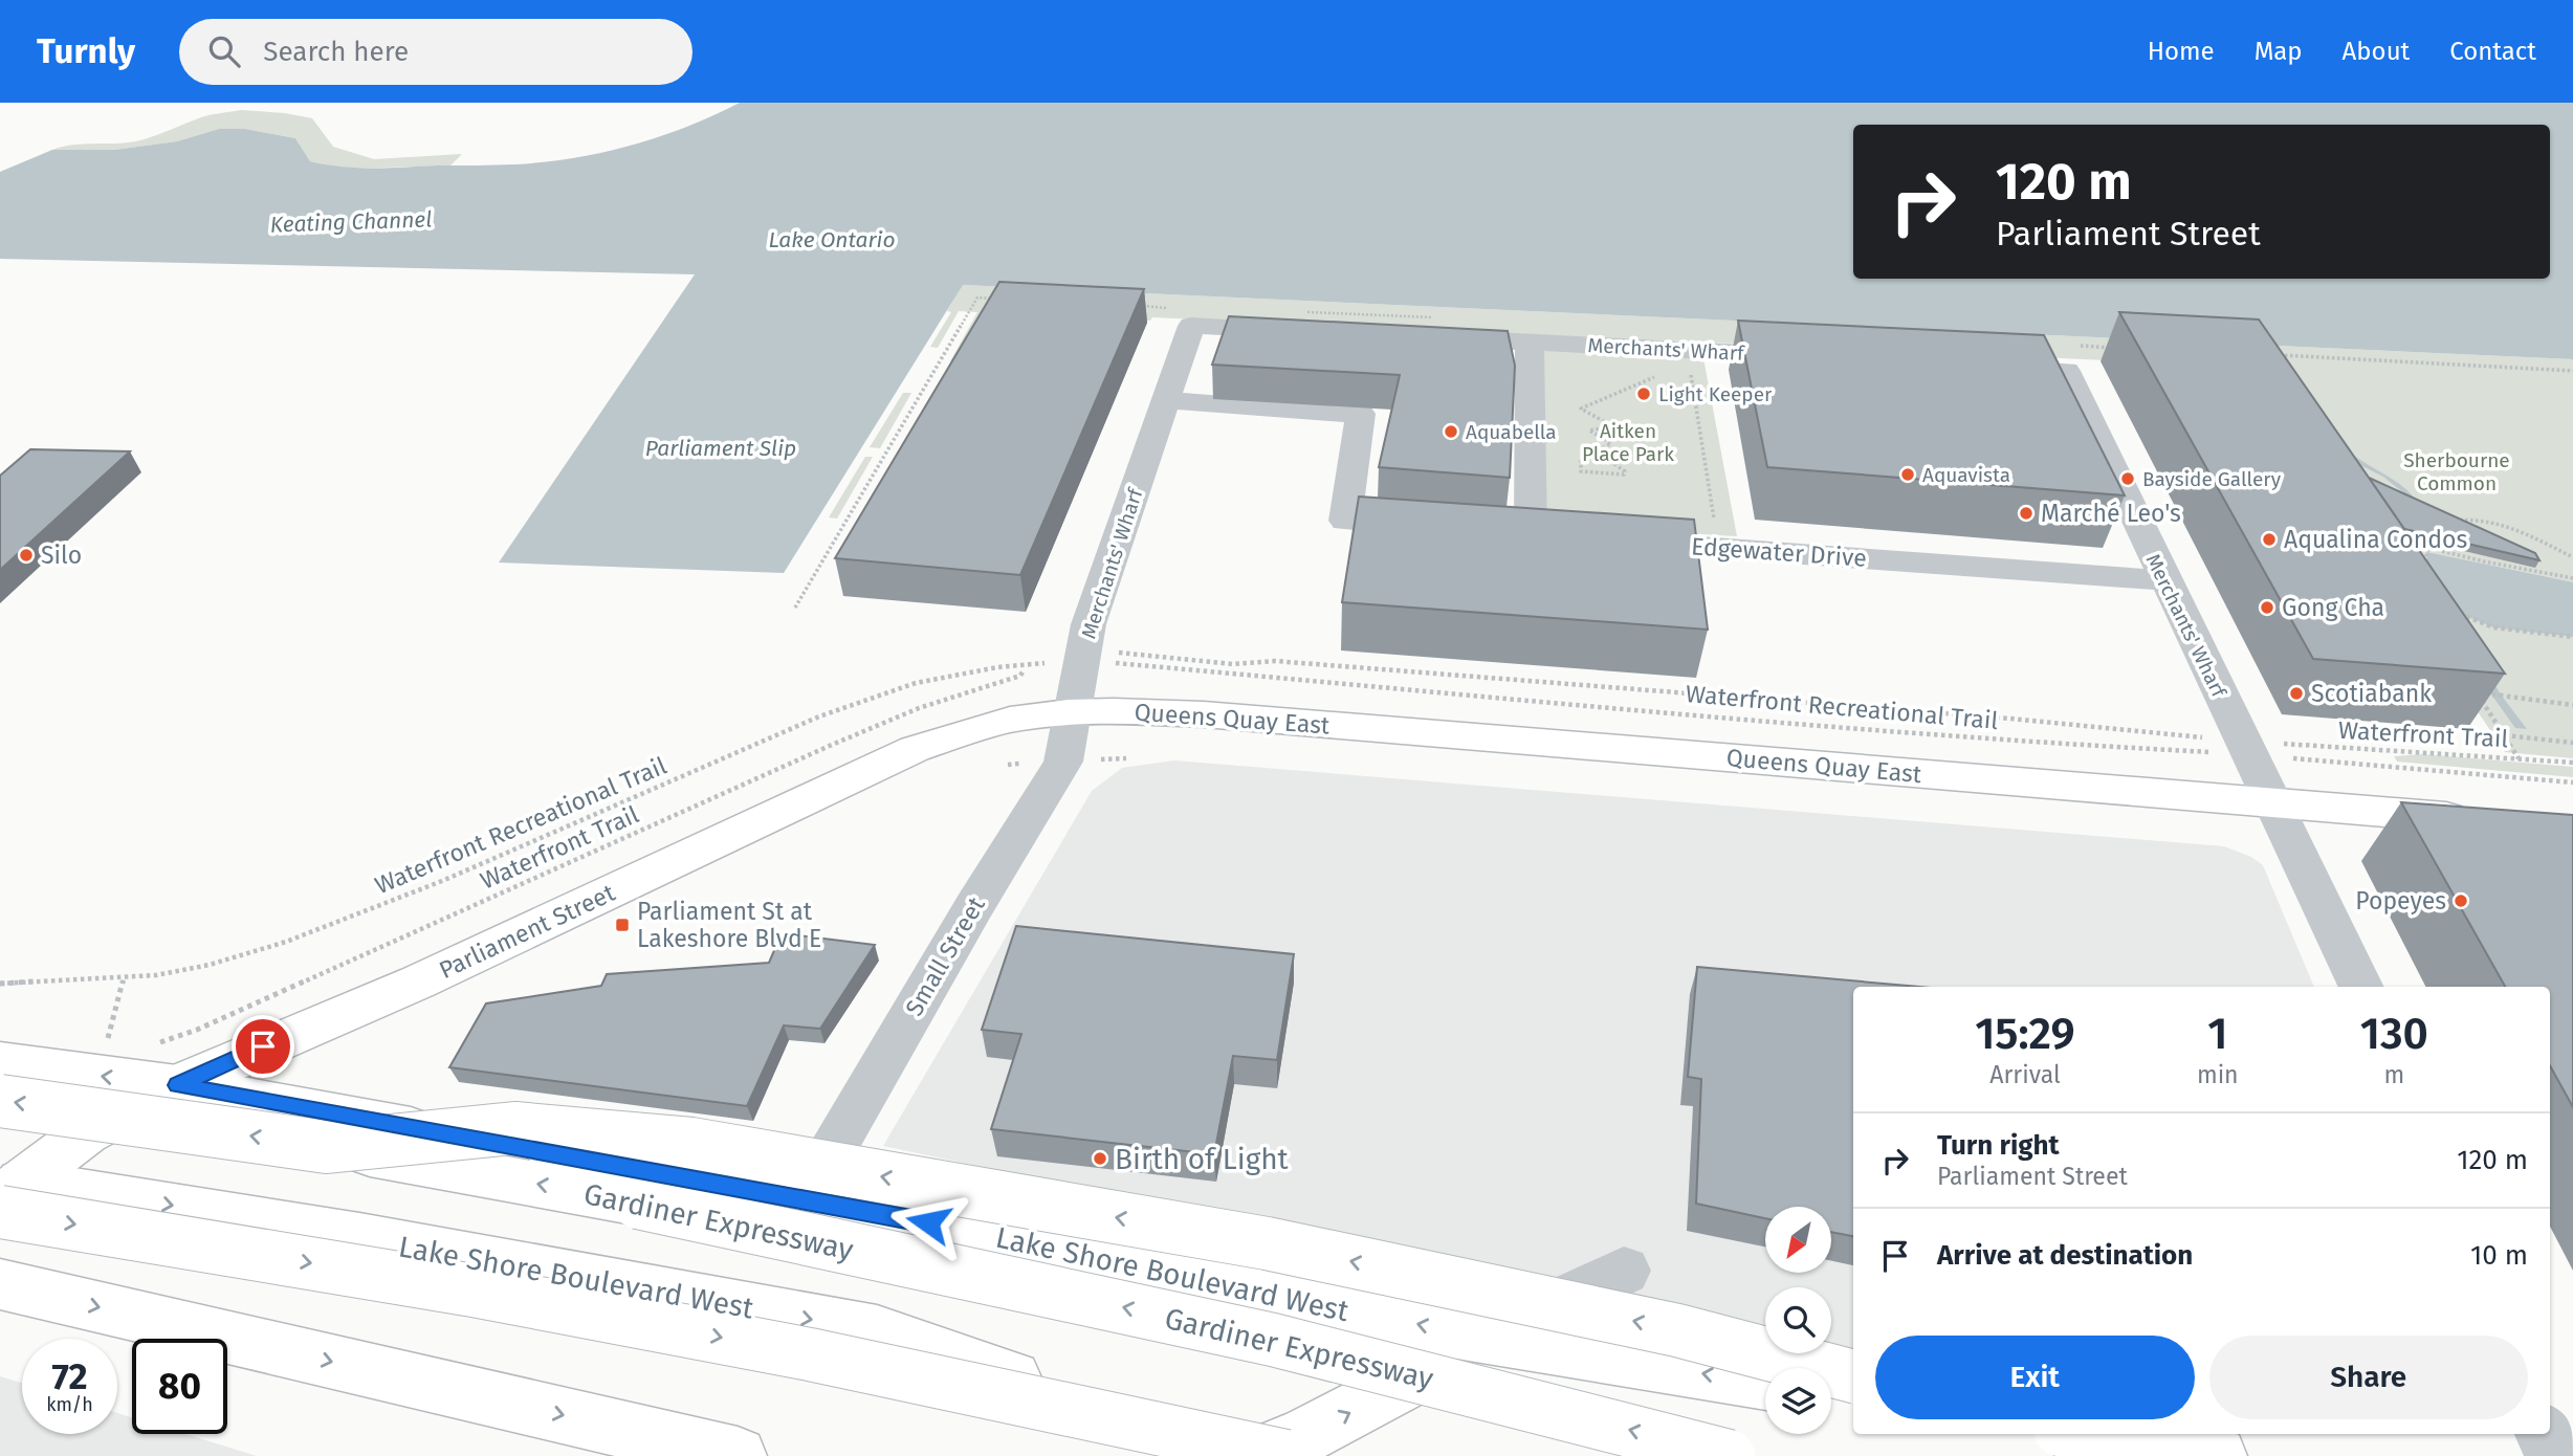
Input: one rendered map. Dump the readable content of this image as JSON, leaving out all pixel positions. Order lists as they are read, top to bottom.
{
  "streets": {
    "main road": [
      "Queens Quay East",
      "Parliament Street",
      "Gardiner Expressway",
      "Lake Shore Boulevard West"
    ],
    "street": ["Merchants' Wharf", "Edgewater Drive", "Small Street"],
    "path": ["Waterfront Recreational Trail", "Waterfront Trail"]
  },
  "crossings": [
    ["Merchants' Wharf", "Edgewater Drive"],
    ["Merchants' Wharf", "Waterfront Recreational Trail"],
    ["Merchants' Wharf", "Queens Quay East"],
    ["Merchants' Wharf", "Waterfront Trail"],
    ["Merchants' Wharf", "Parliament Street"],
    ["Merchants' Wharf", "Small Street"],
    ["Waterfront Recreational Trail", "Waterfront Trail"],
    ["Queens Quay East", "Parliament Street"],
    ["Queens Quay East", "Small Street"],
    ["Waterfront Trail", "Parliament Street"],
    ["Waterfront Trail", "Lake Shore Boulevard West"],
    ["Parliament Street", "Small Street"],
    ["Parliament Street", "Lake Shore Boulevard West"],
    ["Small Street", "Lake Shore Boulevard West"]
  ],
  "water": ["Keating Channel", "Lake Ontario", "Parliament Slip"],
  "parks": ["Aitken Place Park", "Sherbourne Common"],
  "places": {
    "other": [
      "Light Keeper",
      "Aquabella",
      "Aquavista",
      "Bayside Gallery",
      "Marché Leo's",
      "Aqualina Condos",
      "Silo",
      "Gong Cha",
      "Scotiabank",
      "Popeyes",
      "Birth of Light"
    ],
    "transit": ["Parliament St at Lakeshore Blvd E"]
  },
  "north": "bottom left",
  "page": {
    "header": "Turnly",
    "search": "Search here",
    "nav": [
      "Home",
      "Map",
      "About",
      "Contact"
    ],
    "turn": ["120 m", "Parliament Street"],
    "eta": [
      "15:29",
      "Arrival",
      "1",
      "min",
      "130",
      "m"
    ],
    "list": [
      {
        "name": "Turn right",
        "note": "Parliament Street",
        "value": "120 m"
      },
      {
        "name": "Arrive at destination",
        "value": "10 m"
      }
    ],
    "buttons": ["Exit", "Share"],
    "speed": "72 km/h",
    "limit": "80"
  }
}
